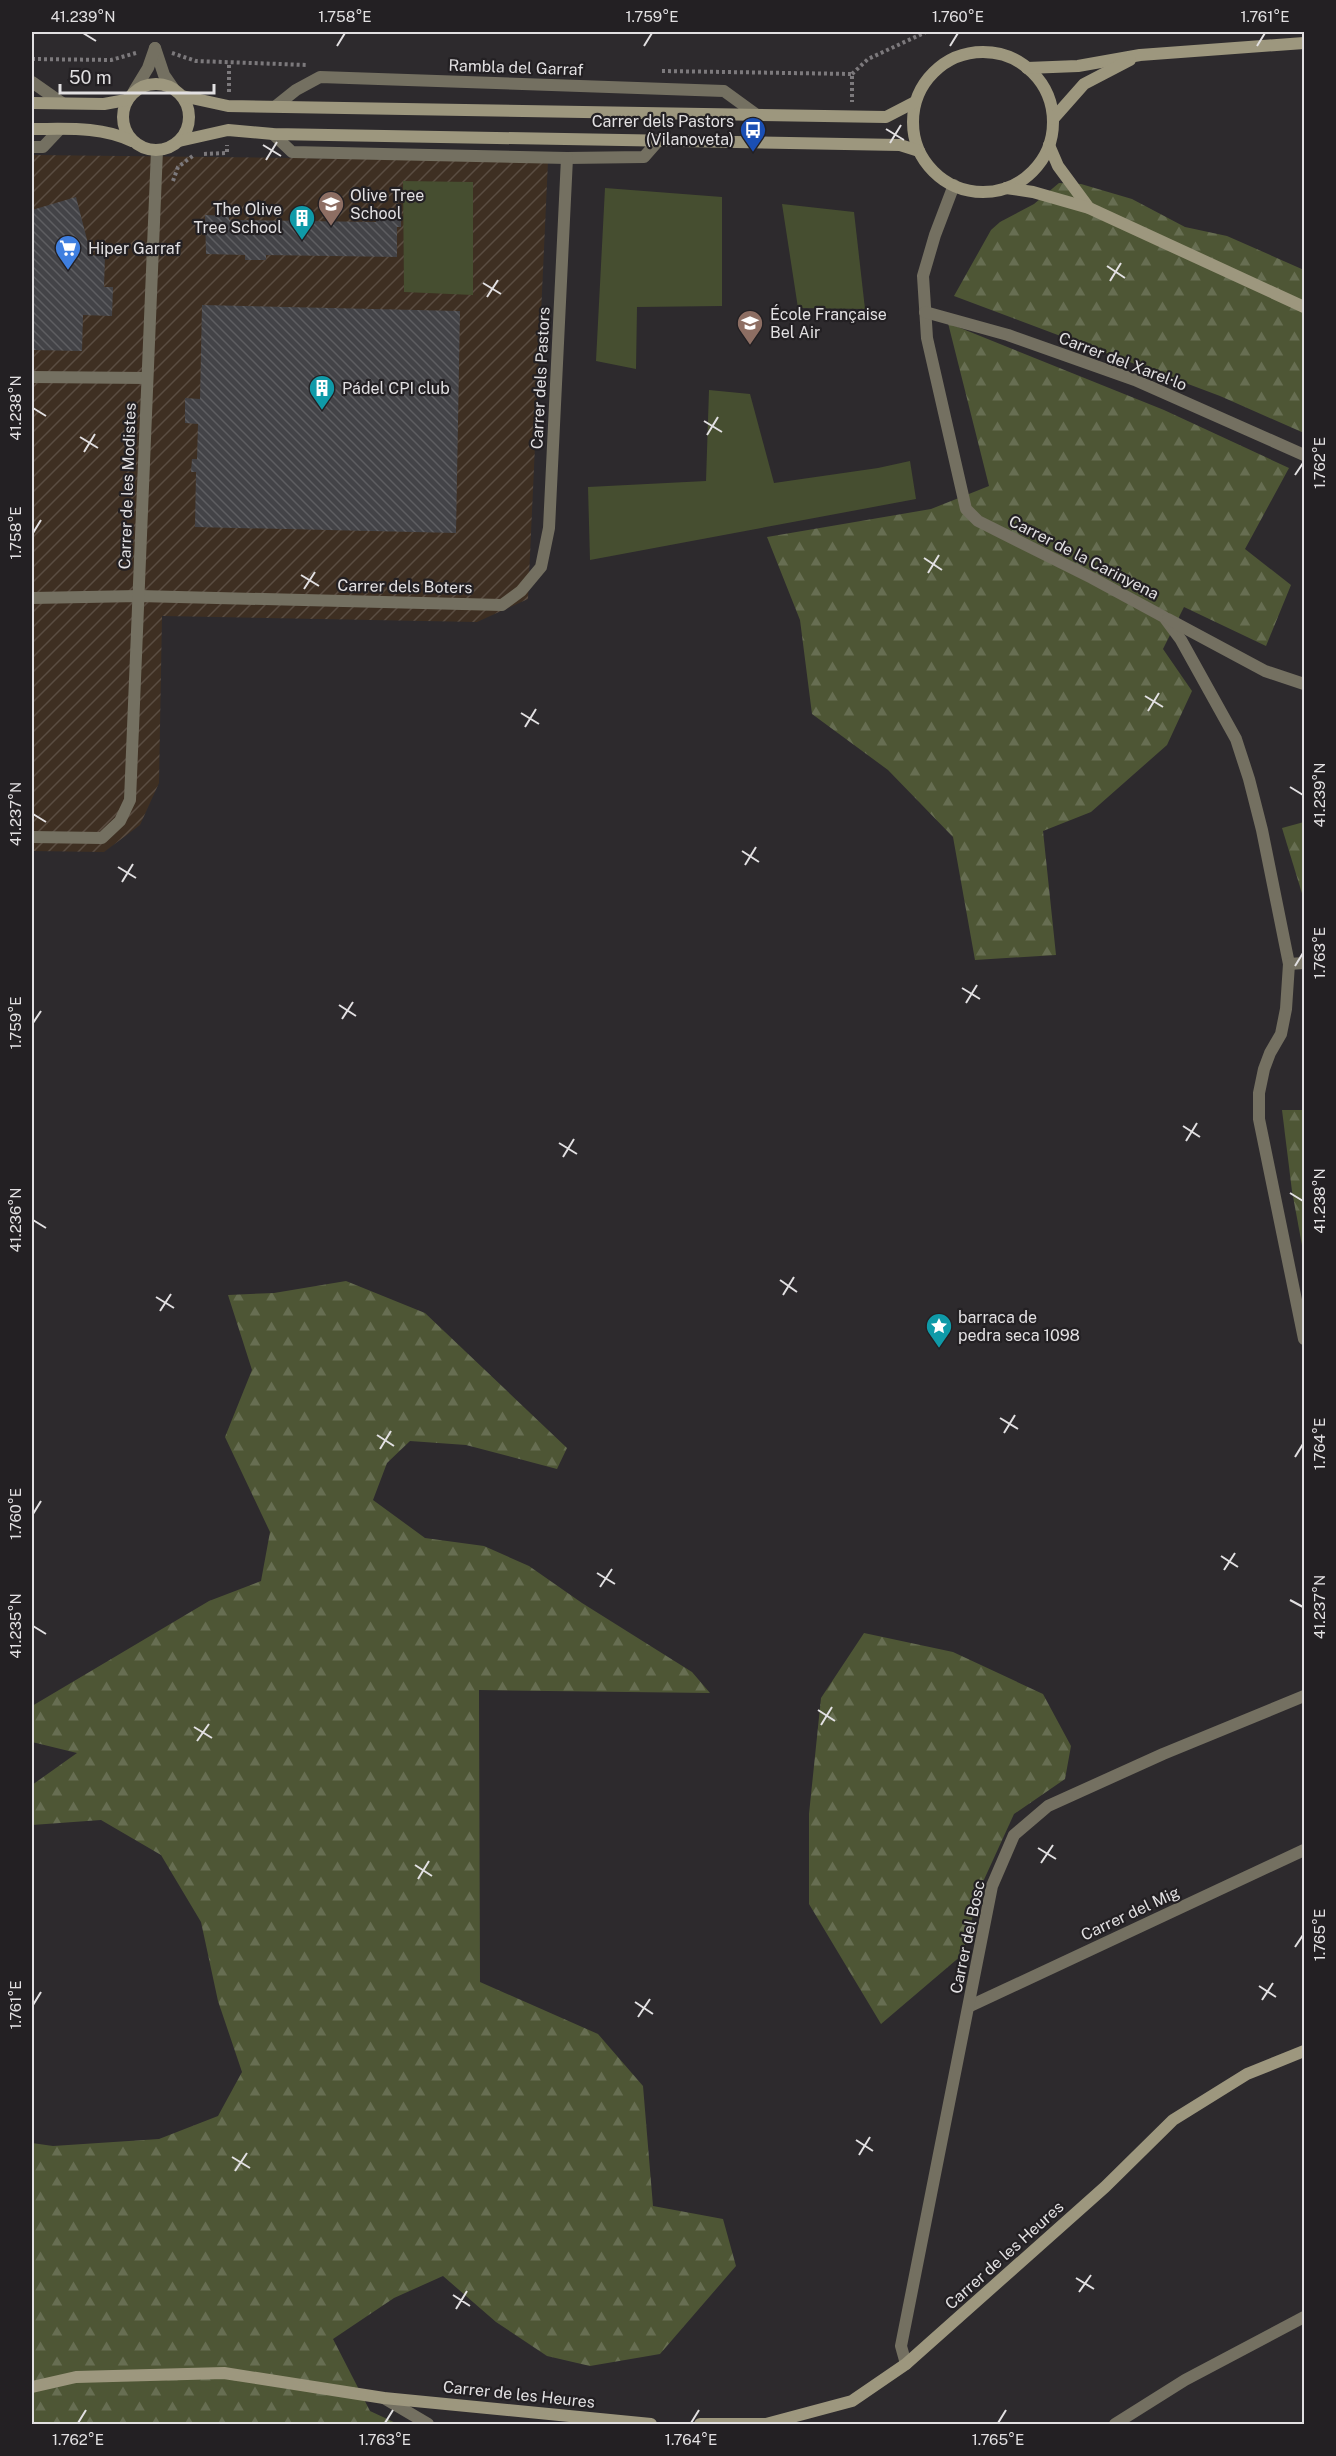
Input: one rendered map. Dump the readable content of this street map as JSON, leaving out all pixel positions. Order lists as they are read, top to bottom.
{
  "streets": {
    "street": [
      "Rambla del Garraf",
      "Carrer del Xarel·lo",
      "Carrer dels Pastors",
      "Carrer de les Modistes",
      "Carrer de la Carinyena",
      "Carrer dels Boters",
      "Carrer del Mig",
      "Carrer del Bosc",
      "Carrer de les Heures"
    ]
  },
  "crossings": [
    ["Carrer del Xarel·lo", "Carrer de la Carinyena"],
    ["Carrer dels Pastors", "Carrer dels Boters"],
    ["Carrer de les Modistes", "Carrer dels Boters"],
    ["Carrer del Mig", "Carrer del Bosc"],
    ["Carrer del Bosc", "Carrer de les Heures"]
  ],
  "places": {
    "bus stop": ["Carrer dels Pastors (Vilanoveta)"],
    "school or university": ["Olive Tree School", "École Française Bel Air"],
    "building": ["The Olive Tree School", "Pádel CPI club"],
    "supermarket": ["Hiper Garraf"],
    "place": ["barraca de pedra seca 1098"]
  },
  "scale_bar": "50 m",
  "coordinates": [
    "41.239°N",
    "1.758°E",
    "1.759°E",
    "1.760°E",
    "1.761°E",
    "41.238°N",
    "1.762°E",
    "41.237°N",
    "1.763°E",
    "41.236°N",
    "1.764°E",
    "41.235°N",
    "1.765°E"
  ]
}
